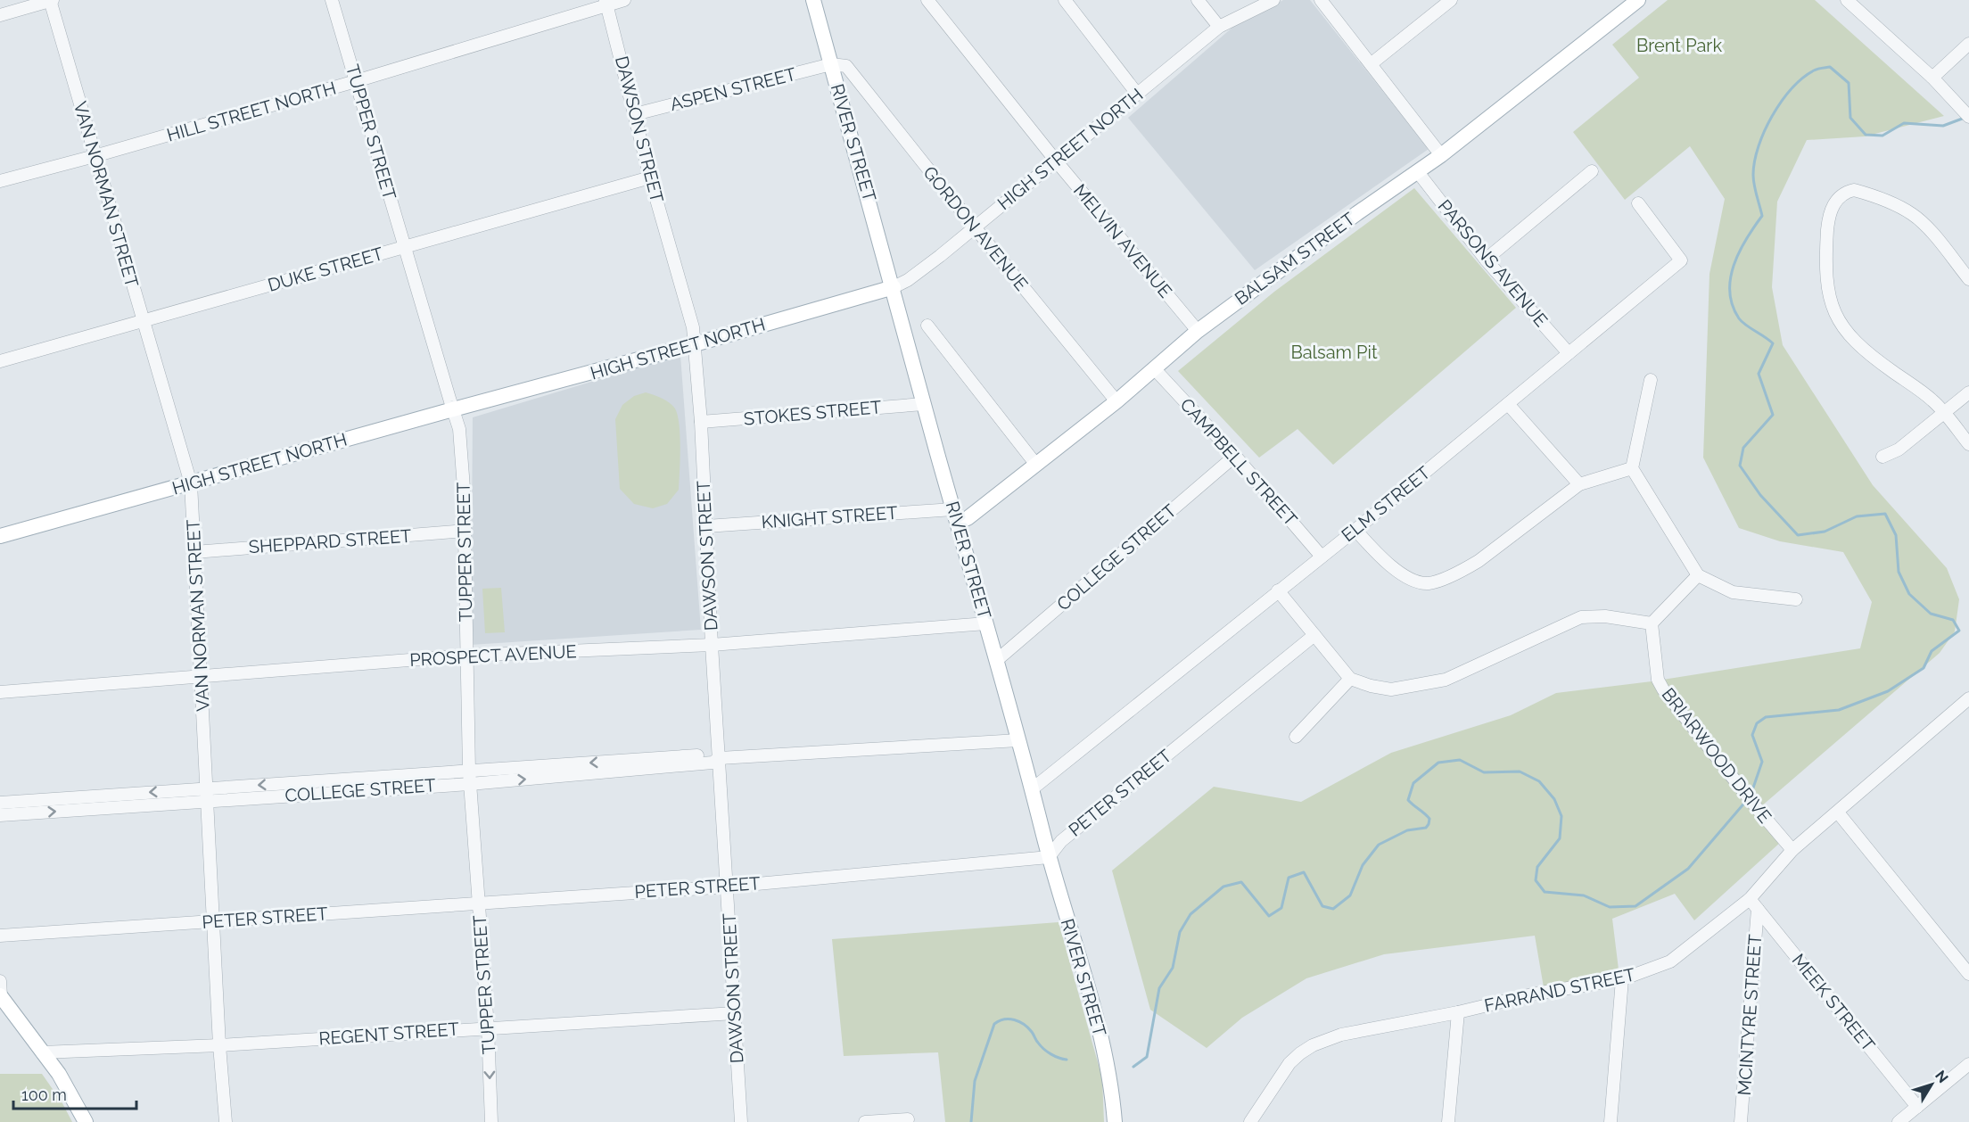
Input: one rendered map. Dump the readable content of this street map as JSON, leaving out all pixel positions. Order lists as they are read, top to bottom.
{
  "streets": {
    "main road": ["RIVER STREET", "HIGH STREET NORTH", "BALSAM STREET"],
    "street": [
      "ASPEN STREET",
      "HILL STREET NORTH",
      "DAWSON STREET",
      "TUPPER STREET",
      "VAN NORMAN STREET",
      "GORDON AVENUE",
      "MELVIN AVENUE",
      "PARSONS AVENUE",
      "DUKE STREET",
      "STOKES STREET",
      "CAMPBELL STREET",
      "ELM STREET",
      "KNIGHT STREET",
      "SHEPPARD STREET",
      "COLLEGE STREET",
      "PROSPECT AVENUE",
      "BRIARWOOD DRIVE",
      "PETER STREET",
      "FARRAND STREET",
      "MEEK STREET",
      "MCINTYRE STREET",
      "REGENT STREET"
    ]
  },
  "crossings": [
    ["ASPEN STREET", "DAWSON STREET"],
    ["ASPEN STREET", "RIVER STREET"],
    ["ASPEN STREET", "GORDON AVENUE"],
    ["HILL STREET NORTH", "DAWSON STREET"],
    ["HILL STREET NORTH", "TUPPER STREET"],
    ["HILL STREET NORTH", "VAN NORMAN STREET"],
    ["DAWSON STREET", "HIGH STREET NORTH"],
    ["DAWSON STREET", "DUKE STREET"],
    ["DAWSON STREET", "STOKES STREET"],
    ["DAWSON STREET", "KNIGHT STREET"],
    ["DAWSON STREET", "COLLEGE STREET"],
    ["DAWSON STREET", "PROSPECT AVENUE"],
    ["DAWSON STREET", "PETER STREET"],
    ["DAWSON STREET", "REGENT STREET"],
    ["TUPPER STREET", "HIGH STREET NORTH"],
    ["TUPPER STREET", "DUKE STREET"],
    ["TUPPER STREET", "SHEPPARD STREET"],
    ["TUPPER STREET", "COLLEGE STREET"],
    ["TUPPER STREET", "PROSPECT AVENUE"],
    ["TUPPER STREET", "PETER STREET"],
    ["TUPPER STREET", "REGENT STREET"],
    ["RIVER STREET", "HIGH STREET NORTH"],
    ["RIVER STREET", "GORDON AVENUE"],
    ["RIVER STREET", "BALSAM STREET"],
    ["RIVER STREET", "STOKES STREET"],
    ["RIVER STREET", "ELM STREET"],
    ["RIVER STREET", "KNIGHT STREET"],
    ["RIVER STREET", "COLLEGE STREET"],
    ["RIVER STREET", "PROSPECT AVENUE"],
    ["RIVER STREET", "PETER STREET"],
    ["HIGH STREET NORTH", "VAN NORMAN STREET"],
    ["HIGH STREET NORTH", "GORDON AVENUE"],
    ["HIGH STREET NORTH", "MELVIN AVENUE"],
    ["VAN NORMAN STREET", "DUKE STREET"],
    ["VAN NORMAN STREET", "SHEPPARD STREET"],
    ["VAN NORMAN STREET", "COLLEGE STREET"],
    ["VAN NORMAN STREET", "PROSPECT AVENUE"],
    ["VAN NORMAN STREET", "PETER STREET"],
    ["VAN NORMAN STREET", "REGENT STREET"],
    ["GORDON AVENUE", "BALSAM STREET"],
    ["MELVIN AVENUE", "BALSAM STREET"],
    ["BALSAM STREET", "PARSONS AVENUE"],
    ["BALSAM STREET", "CAMPBELL STREET"],
    ["BALSAM STREET", "KNIGHT STREET"],
    ["PARSONS AVENUE", "ELM STREET"],
    ["CAMPBELL STREET", "ELM STREET"],
    ["CAMPBELL STREET", "COLLEGE STREET"],
    ["BRIARWOOD DRIVE", "FARRAND STREET"],
    ["FARRAND STREET", "MEEK STREET"],
    ["FARRAND STREET", "MCINTYRE STREET"],
    ["MEEK STREET", "MCINTYRE STREET"]
  ],
  "parks": ["Brent Park", "Balsam Pit"],
  "scale_bar": "100 m",
  "north": "top right"
}
